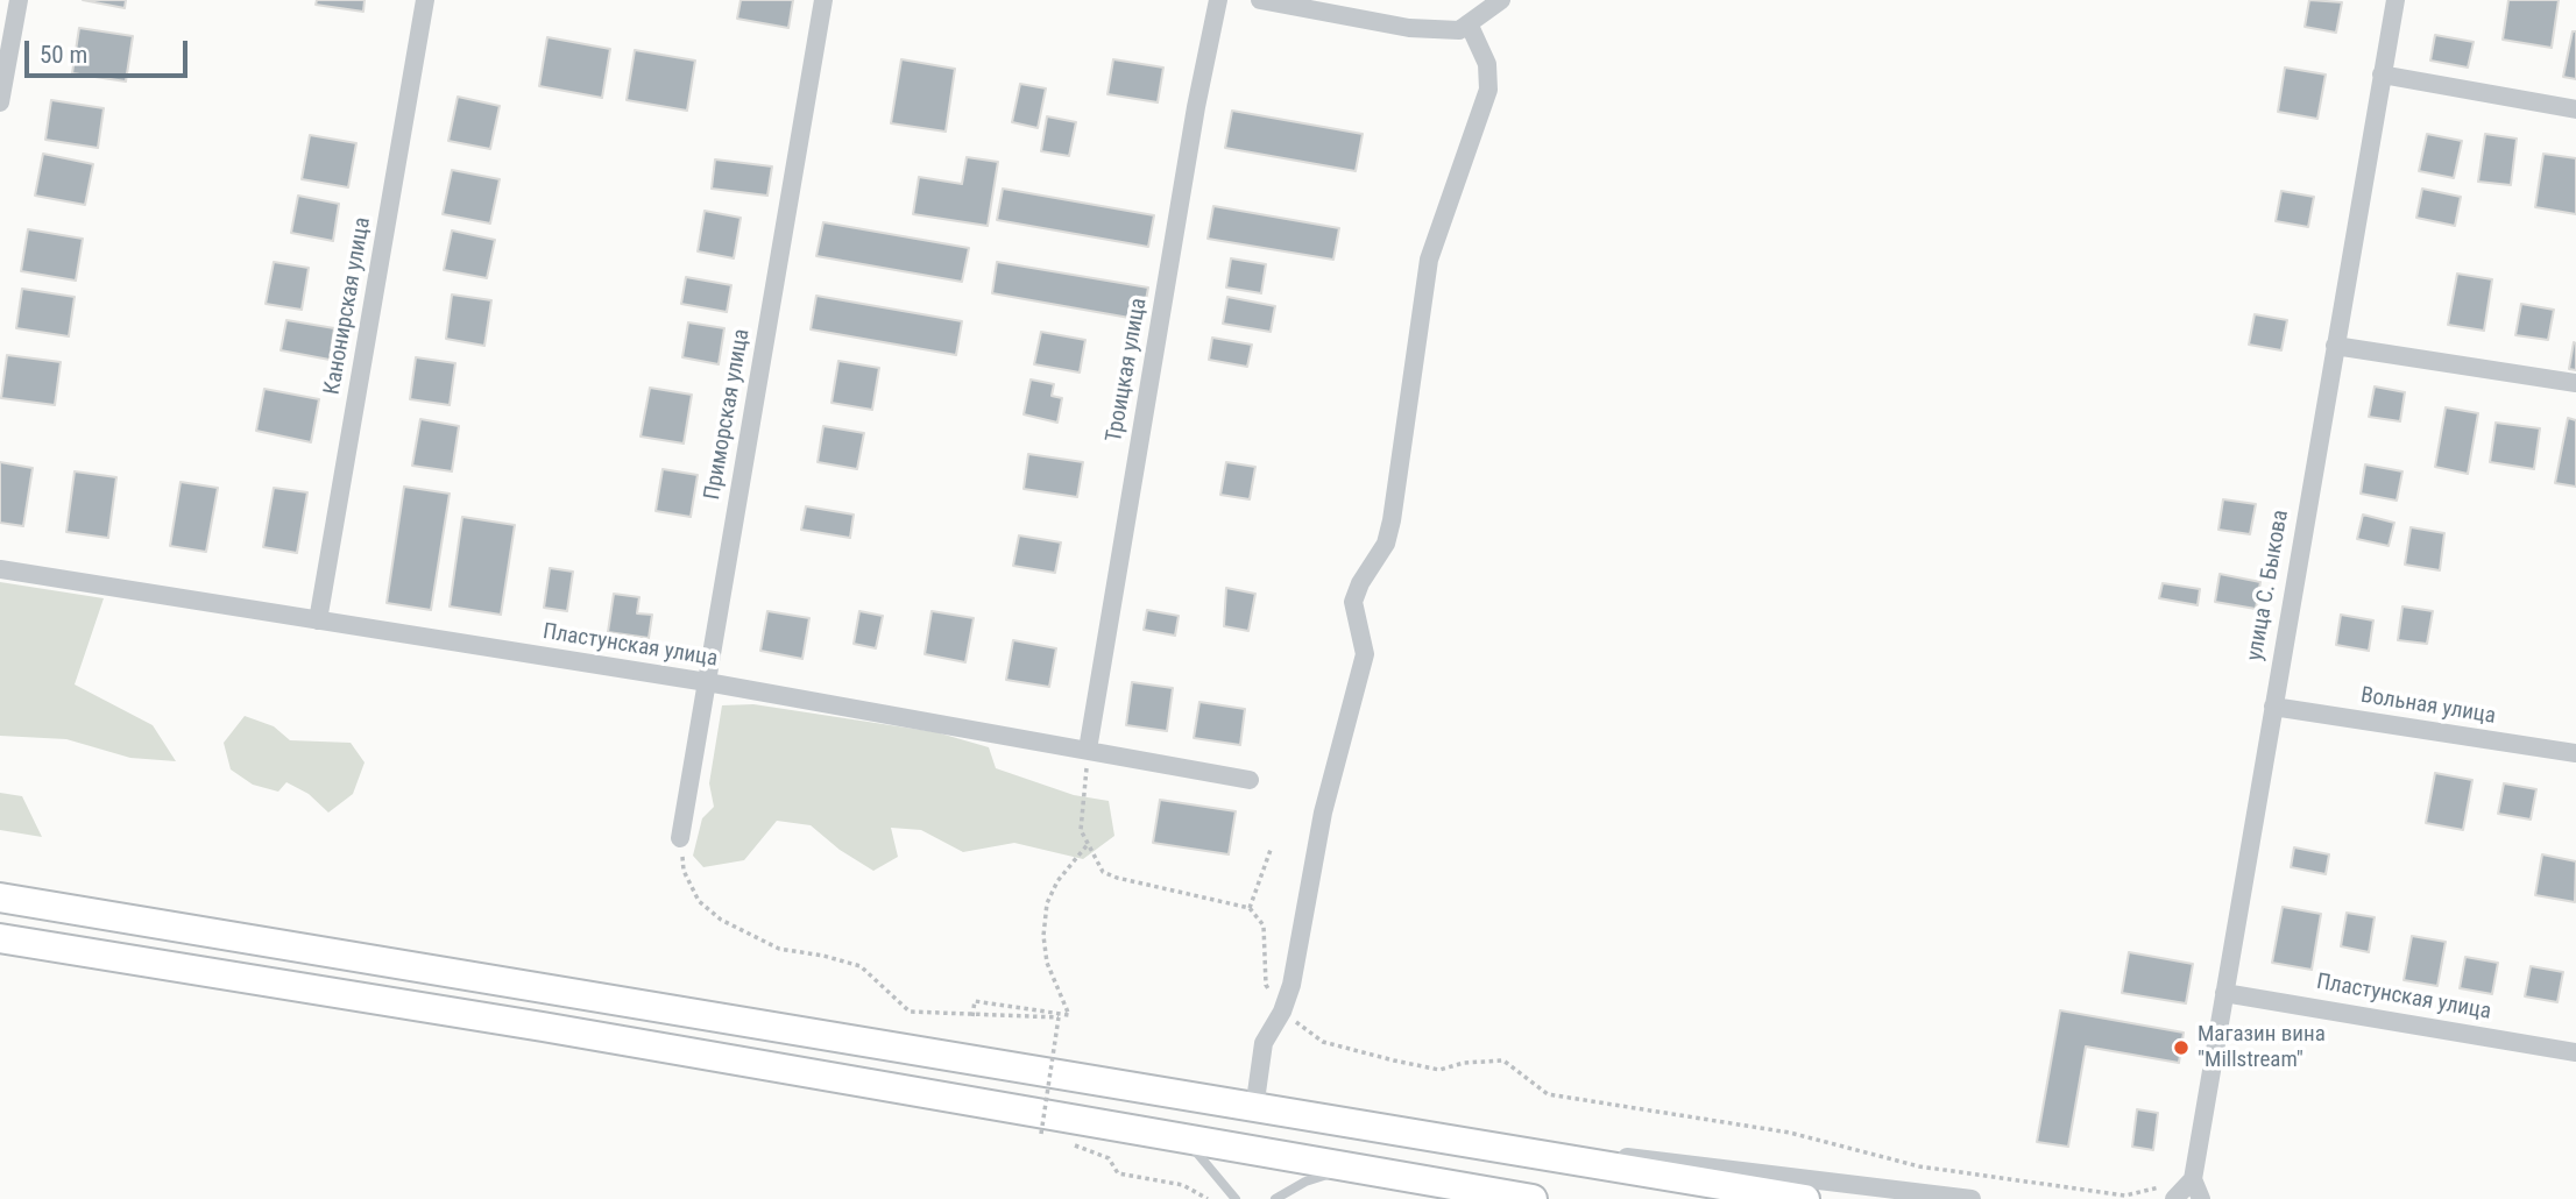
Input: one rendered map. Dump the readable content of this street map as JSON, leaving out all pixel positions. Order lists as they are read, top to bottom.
{
  "streets": {
    "street": [
      "Канонирская улица",
      "Троицкая улица",
      "Приморская улица",
      "улица С. Быкова",
      "Пластунская улица",
      "Вольная улица"
    ]
  },
  "crossings": [
    ["Канонирская улица", "Пластунская улица"],
    ["Троицкая улица", "Пластунская улица"],
    ["Приморская улица", "Пластунская улица"],
    ["улица С. Быкова", "Пластунская улица"],
    ["улица С. Быкова", "Вольная улица"]
  ],
  "places": ["Магазин вина \"Millstream\""],
  "scale_bar": "50 m"
}
